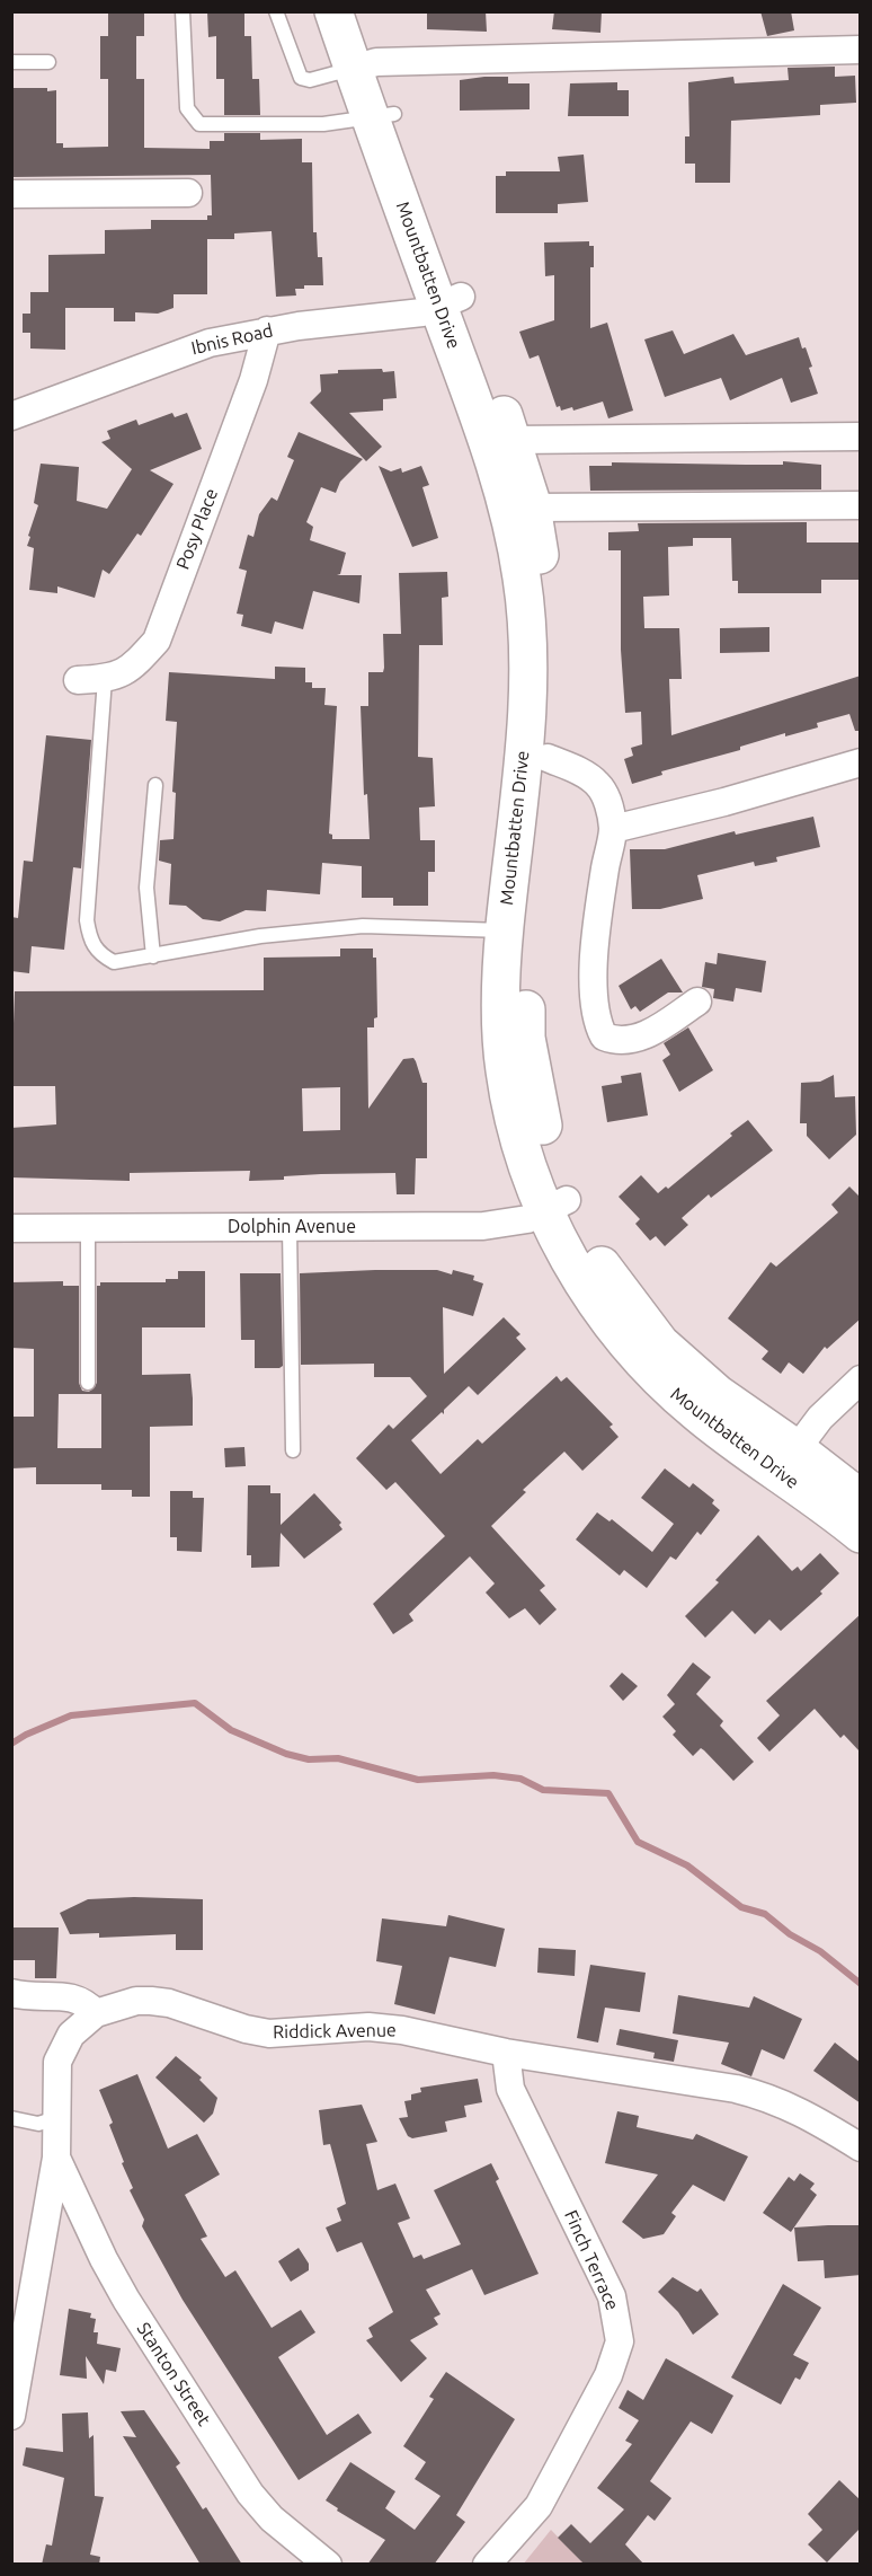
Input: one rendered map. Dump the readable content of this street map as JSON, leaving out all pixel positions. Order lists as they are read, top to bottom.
{
  "streets": {
    "main road": ["Mountbatten Drive"],
    "street": [
      "Ibnis Road",
      "Posy Place",
      "Dolphin Avenue",
      "Riddick Avenue",
      "Finch Terrace",
      "Stanton Street"
    ]
  },
  "crossings": [
    ["Mountbatten Drive", "Ibnis Road"],
    ["Mountbatten Drive", "Dolphin Avenue"],
    ["Ibnis Road", "Posy Place"],
    ["Riddick Avenue", "Finch Terrace"],
    ["Riddick Avenue", "Stanton Street"]
  ]
}
